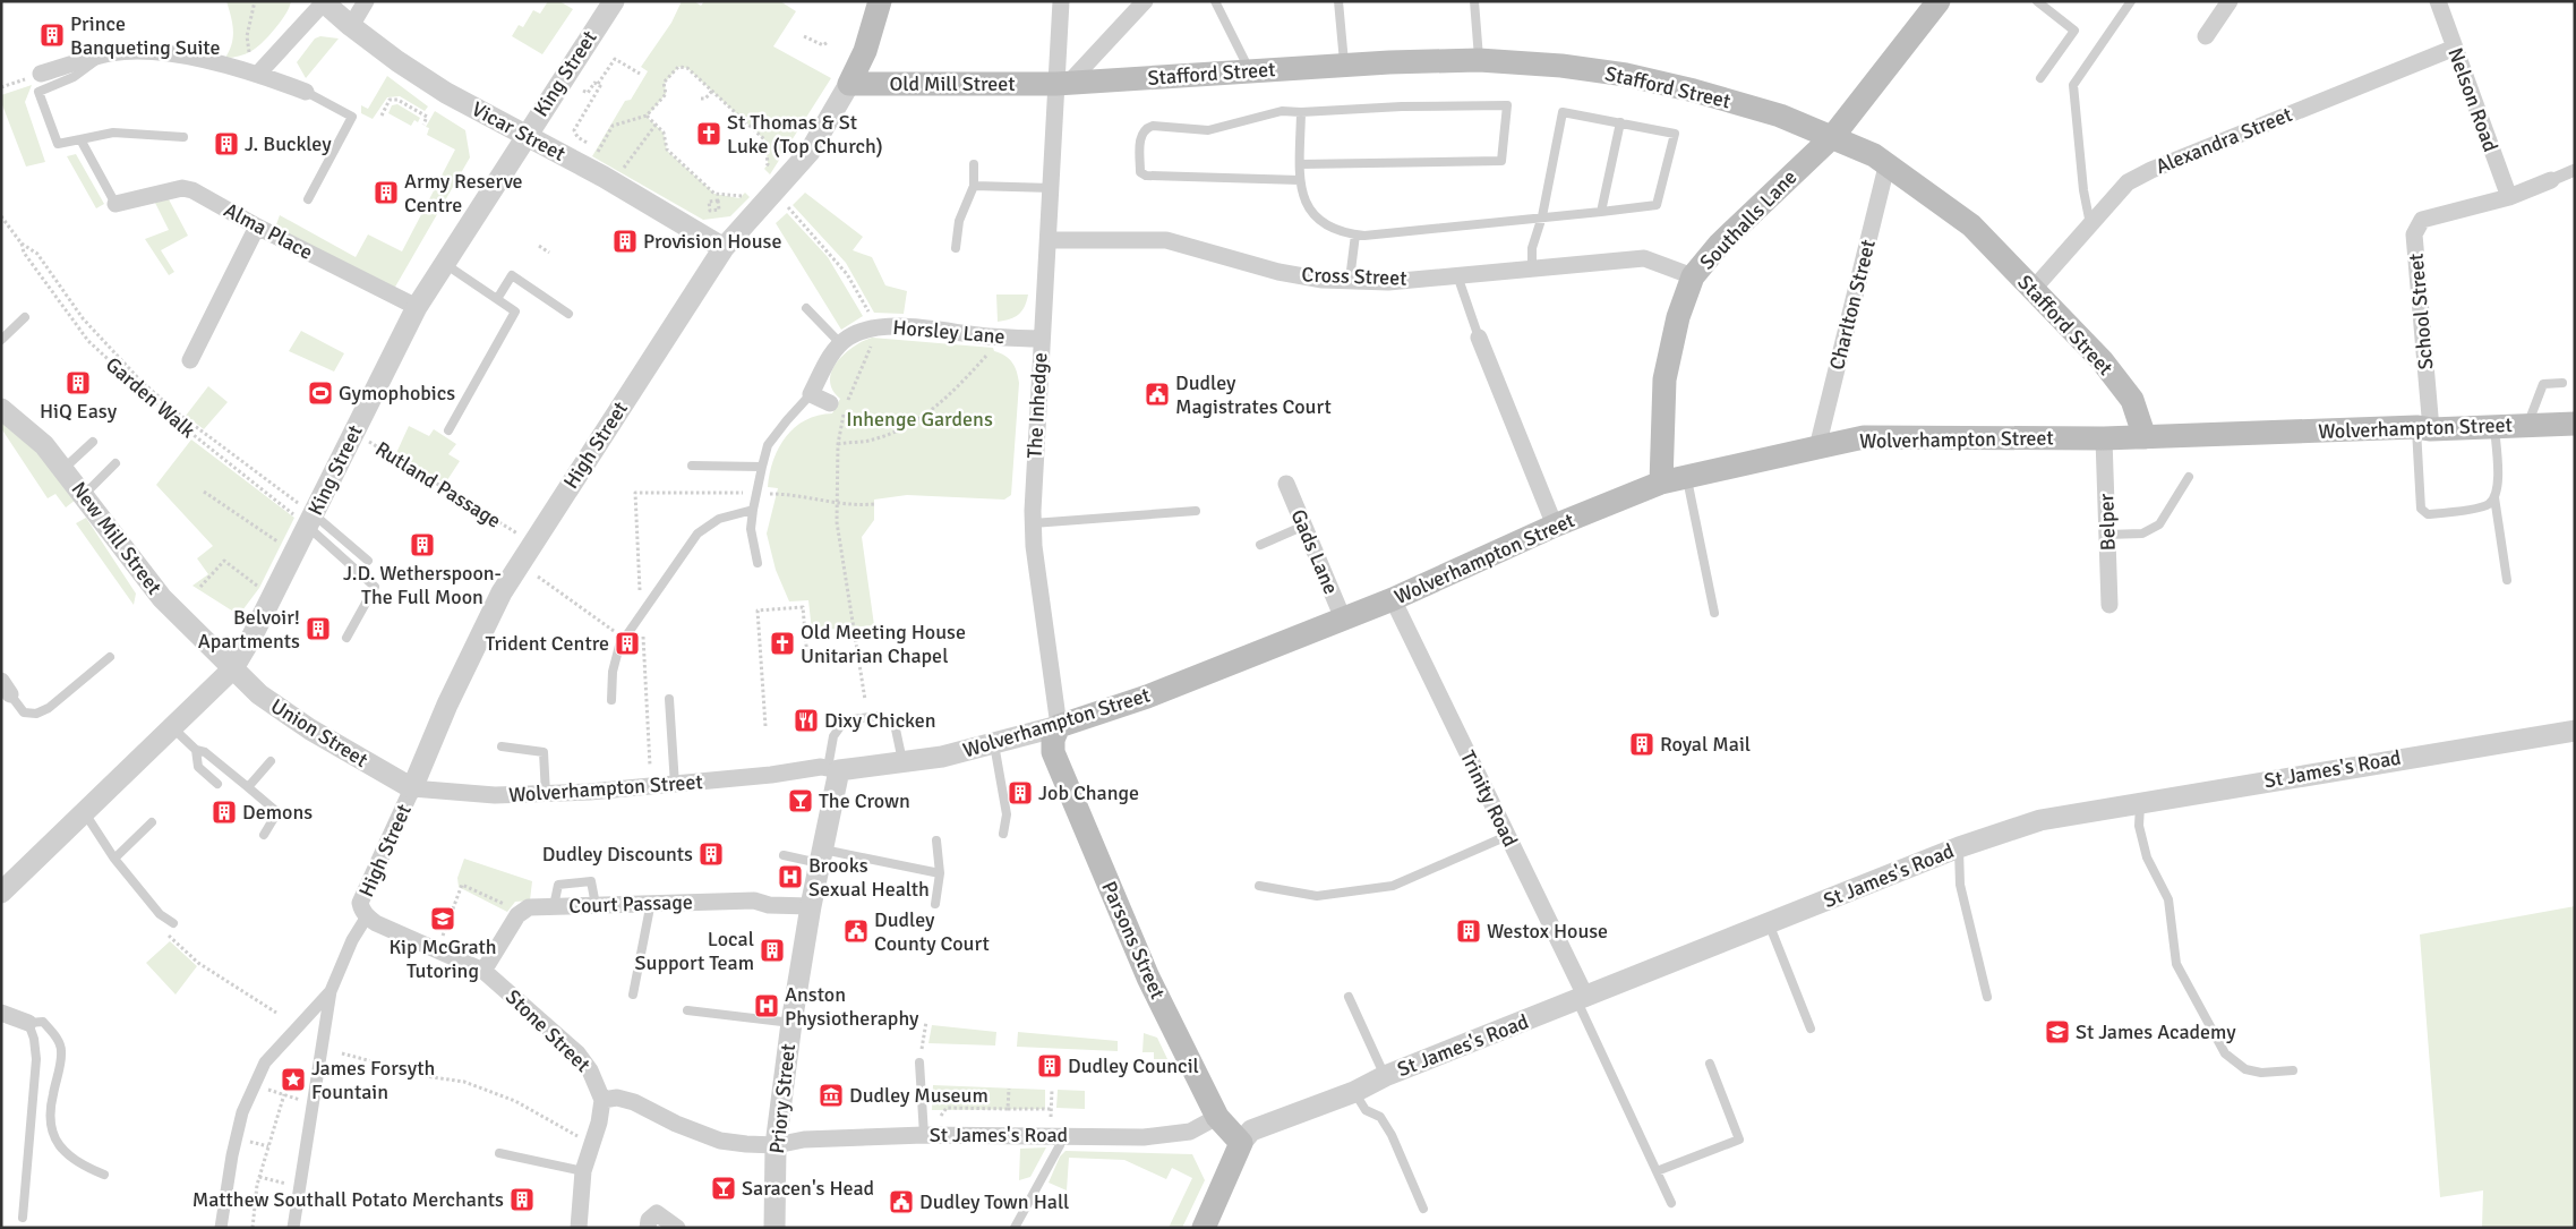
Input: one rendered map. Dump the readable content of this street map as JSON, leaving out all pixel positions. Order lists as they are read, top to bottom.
{
  "streets": {
    "main road": [
      "Stafford Street",
      "Old Mill Street",
      "Southalls Lane",
      "Wolverhampton Street",
      "High Street",
      "Parsons Street"
    ],
    "street": [
      "King Street",
      "Nelson Road",
      "Vicar Street",
      "Alexandra Street",
      "Alma Place",
      "Cross Street",
      "Charlton Street",
      "School Street",
      "Horsley Lane",
      "The Inhedge",
      "Belper",
      "New Mill Street",
      "Gads Lane",
      "Union Street",
      "St James's Road",
      "Trinity Road",
      "Court Passage",
      "Stone Street",
      "Priory Street"
    ],
    "path": ["Garden Walk", "Rutland Passage"]
  },
  "crossings": [
    ["King Street", "Vicar Street"],
    ["King Street", "Alma Place"],
    ["King Street", "Garden Walk"],
    ["King Street", "Rutland Passage"],
    ["King Street", "New Mill Street"],
    ["King Street", "Union Street"],
    ["Stafford Street", "Old Mill Street"],
    ["Stafford Street", "Alexandra Street"],
    ["Stafford Street", "Southalls Lane"],
    ["Stafford Street", "Charlton Street"],
    ["Stafford Street", "The Inhedge"],
    ["Stafford Street", "Wolverhampton Street"],
    ["Old Mill Street", "The Inhedge"],
    ["Old Mill Street", "High Street"],
    ["Nelson Road", "Alexandra Street"],
    ["Nelson Road", "School Street"],
    ["Vicar Street", "High Street"],
    ["Southalls Lane", "Cross Street"],
    ["Southalls Lane", "Wolverhampton Street"],
    ["Cross Street", "The Inhedge"],
    ["Charlton Street", "Wolverhampton Street"],
    ["School Street", "Wolverhampton Street"],
    ["Horsley Lane", "The Inhedge"],
    ["The Inhedge", "Wolverhampton Street"],
    ["The Inhedge", "Parsons Street"],
    ["Wolverhampton Street", "High Street"],
    ["Wolverhampton Street", "Belper"],
    ["Wolverhampton Street", "Gads Lane"],
    ["Wolverhampton Street", "Union Street"],
    ["Wolverhampton Street", "Trinity Road"],
    ["Wolverhampton Street", "Parsons Street"],
    ["Wolverhampton Street", "Priory Street"],
    ["High Street", "Union Street"],
    ["High Street", "Stone Street"],
    ["New Mill Street", "Union Street"],
    ["St James's Road", "Trinity Road"],
    ["St James's Road", "Parsons Street"],
    ["St James's Road", "Priory Street"],
    ["Court Passage", "Priory Street"]
  ],
  "parks": ["Inhenge Gardens"],
  "places": {
    "building": [
      "Prince Banqueting Suite",
      "J. Buckley",
      "Army Reserve Centre",
      "Provision House",
      "HiQ Easy",
      "J.D. Wetherspoon- The Full Moon",
      "Belvoir! Apartments",
      "Trident Centre",
      "Royal Mail",
      "Job Change",
      "Demons",
      "Dudley Discounts",
      "Westox House",
      "Local Support Team",
      "Dudley Council",
      "Matthew Southall Potato Merchants"
    ],
    "church": ["St Thomas & St Luke (Top Church)", "Old Meeting House Unitarian Chapel"],
    "sports": ["Gymophobics"],
    "public building": ["Dudley Magistrates Court", "Dudley County Court", "Dudley Town Hall"],
    "restaurant": ["Dixy Chicken"],
    "bar": ["The Crown", "Saracen's Head"],
    "hospital": ["Brooks Sexual Health", "Anston Physiotheraphy"],
    "school or university": ["Kip McGrath Tutoring", "St James Academy"],
    "place": ["James Forsyth Fountain"],
    "museum": ["Dudley Museum"]
  }
}
